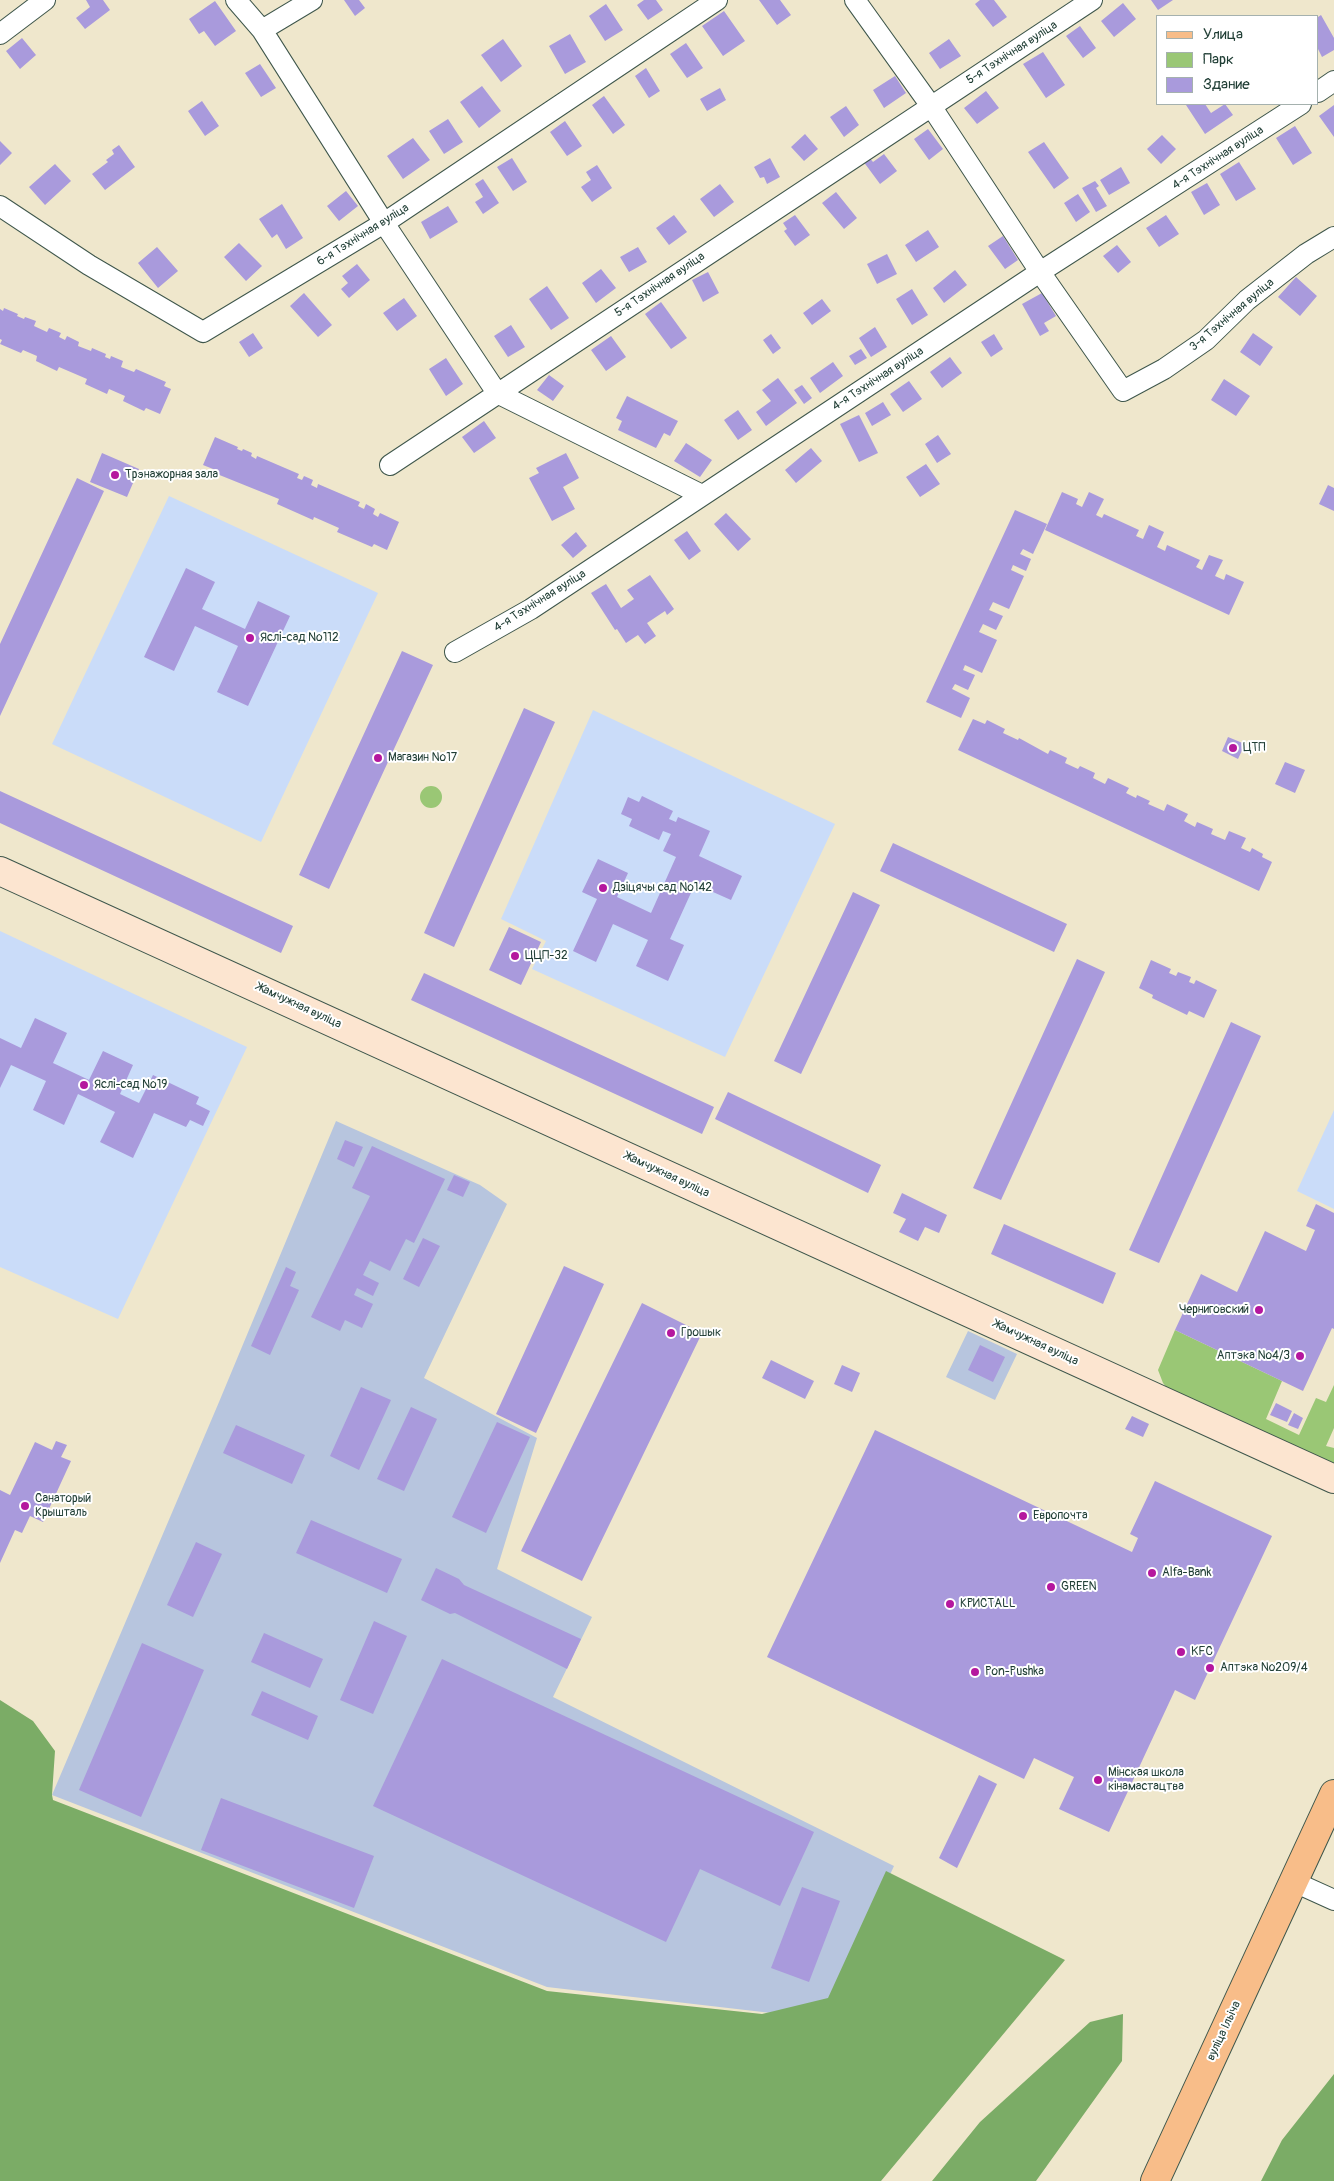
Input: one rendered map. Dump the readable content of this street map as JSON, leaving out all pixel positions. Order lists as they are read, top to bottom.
{
  "streets": {
    "main road": ["Жамчужная вуліца", "вуліца Ільіча"],
    "street": [
      "5-я Тэхнічная вуліца",
      "4-я Тэхнічная вуліца",
      "6-я Тэхнічная вуліца",
      "3-я Тэхнічная вуліца"
    ]
  },
  "crossings": [
    ["4-я Тэхнічная вуліца", "3-я Тэхнічная вуліца"]
  ],
  "places": [
    "Трэнажорная зала",
    "Яслі-сад №112",
    "ЦТП",
    "Магазин №17",
    "Дзіцячы сад №142",
    "ЦЦП-32",
    "Яслі-сад №19",
    "Черниговский",
    "Грошык",
    "Аптэка №4/3",
    "Санаторый Крышталь",
    "Европочта",
    "Alfa-Bank",
    "GREEN",
    "КРИСТАLL",
    "KFC",
    "Аптэка №209/4",
    "Pon-Pushka",
    "Мінская школа кінамастацтва"
  ],
  "legend": ["Улица", "Парк", "Здание"]
}
